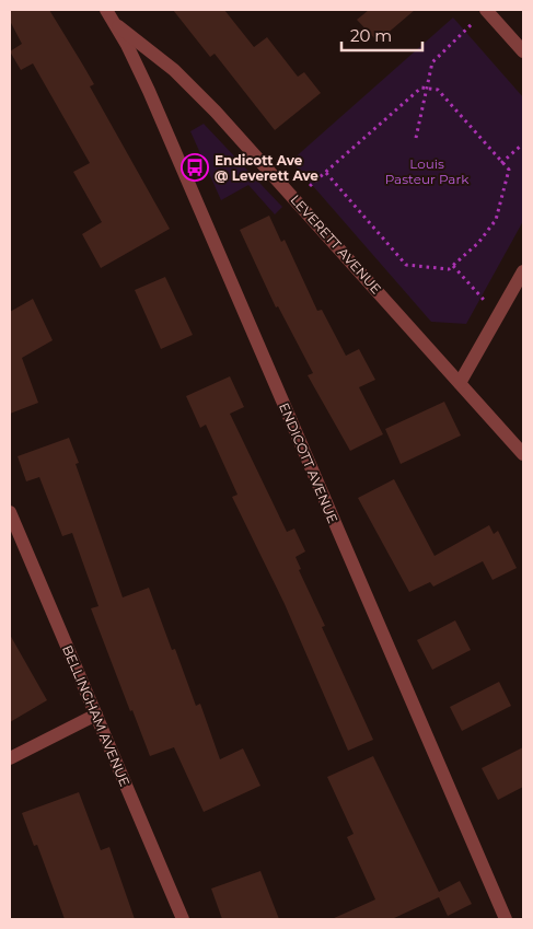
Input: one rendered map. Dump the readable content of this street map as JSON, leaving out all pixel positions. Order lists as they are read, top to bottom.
{
  "streets": {
    "street": ["LEVERETT AVENUE", "ENDICOTT AVENUE", "BELLINGHAM AVENUE"]
  },
  "crossings": [
    ["LEVERETT AVENUE", "ENDICOTT AVENUE"]
  ],
  "parks": ["Louis Pasteur Park"],
  "places": {
    "bus stop": ["Endicott Ave @ Leverett Ave"]
  },
  "scale_bar": "20 m"
}
